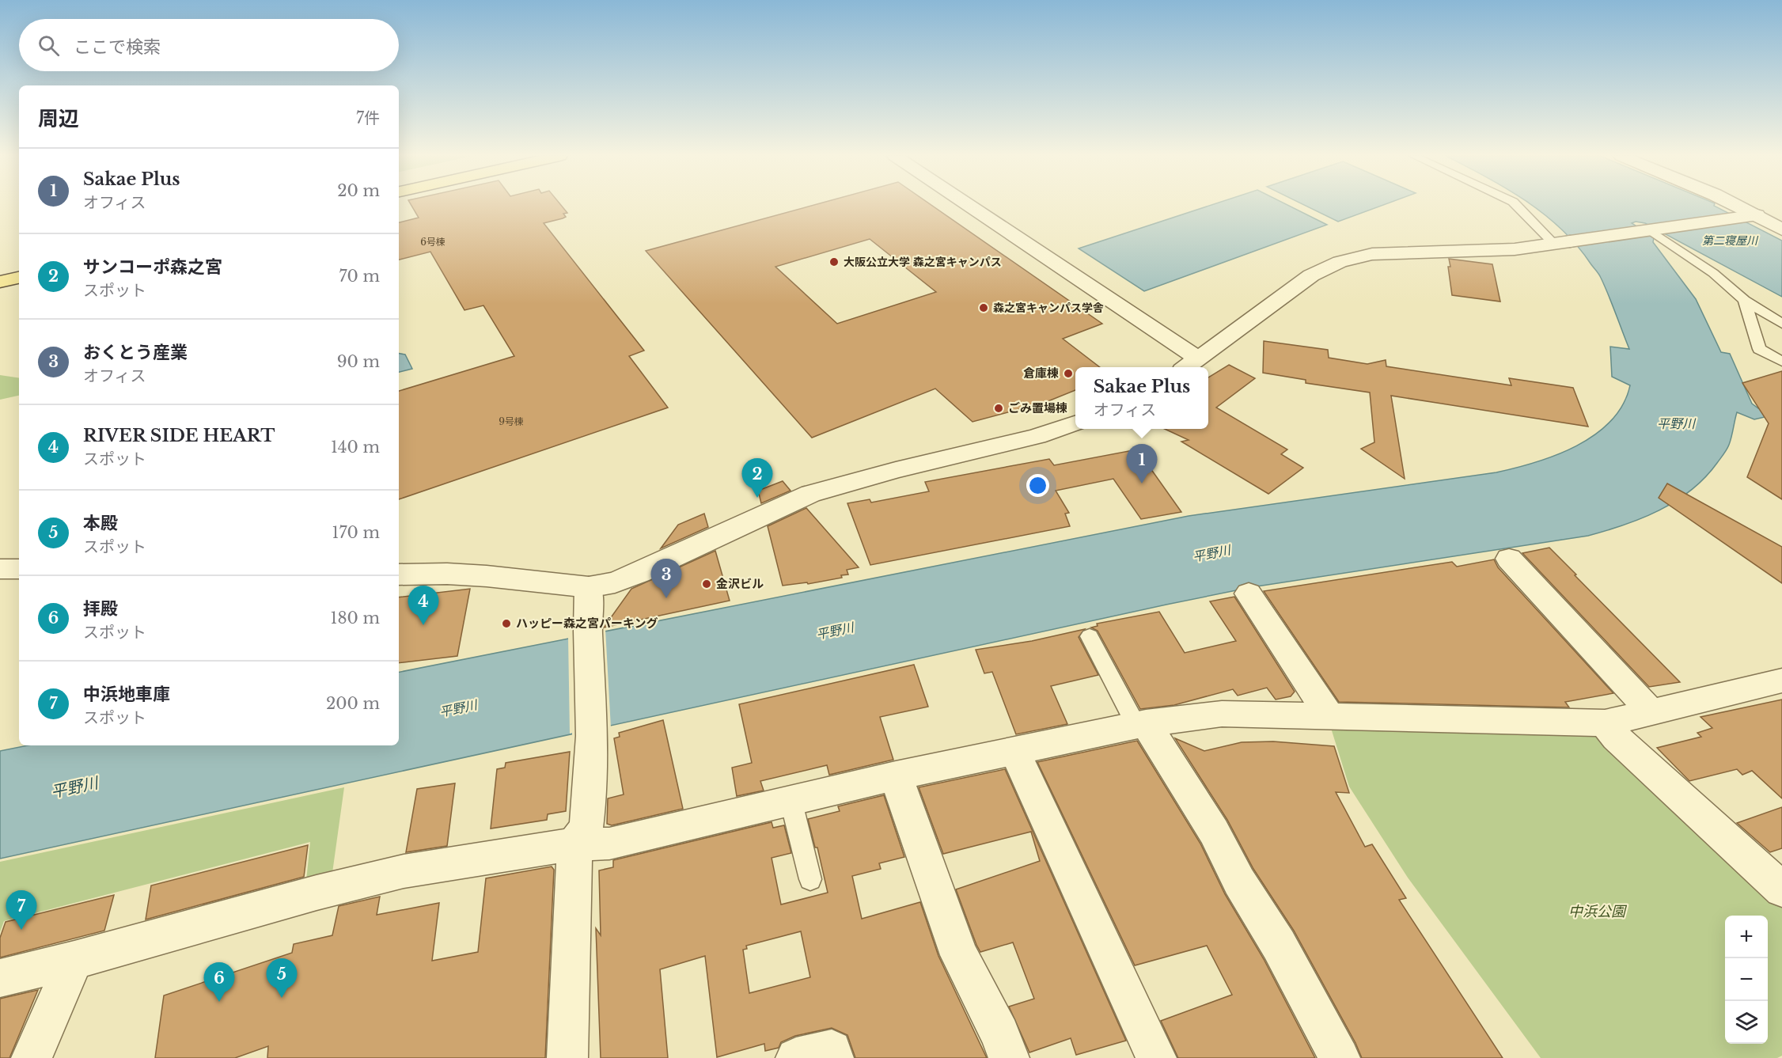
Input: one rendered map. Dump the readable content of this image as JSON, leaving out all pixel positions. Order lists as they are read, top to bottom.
{
  "water": ["第二寝屋川", "平野川"],
  "parks": ["中浜公園"],
  "places": [
    "大阪公立大学 森之宮キャンパス",
    "森之宮キャンパス学舎",
    "倉庫棟",
    "ごみ置場棟",
    "金沢ビル",
    "ハッピー森之宮パーキング"
  ],
  "house_numbers": ["6号棟", "9号棟"],
  "page": {
    "search": "ここで検索",
    "heading": ["周辺", "7件"],
    "list": [
      {
        "mark": "1",
        "name": "Sakae Plus",
        "note": "オフィス",
        "value": "20 m"
      },
      {
        "mark": "2",
        "name": "サンコーポ森之宮",
        "note": "スポット",
        "value": "70 m"
      },
      {
        "mark": "3",
        "name": "おくとう産業",
        "note": "オフィス",
        "value": "90 m"
      },
      {
        "mark": "4",
        "name": "RIVER SIDE HEART",
        "note": "スポット",
        "value": "140 m"
      },
      {
        "mark": "5",
        "name": "本殿",
        "note": "スポット",
        "value": "170 m"
      },
      {
        "mark": "6",
        "name": "拝殿",
        "note": "スポット",
        "value": "180 m"
      },
      {
        "mark": "7",
        "name": "中浜地車庫",
        "note": "スポット",
        "value": "200 m"
      }
    ],
    "popup": ["Sakae Plus", "オフィス"],
    "pins": [
      "1",
      "2",
      "3",
      "4",
      "7",
      "5",
      "6"
    ],
    "map_buttons": ["+", "−"]
  }
}
